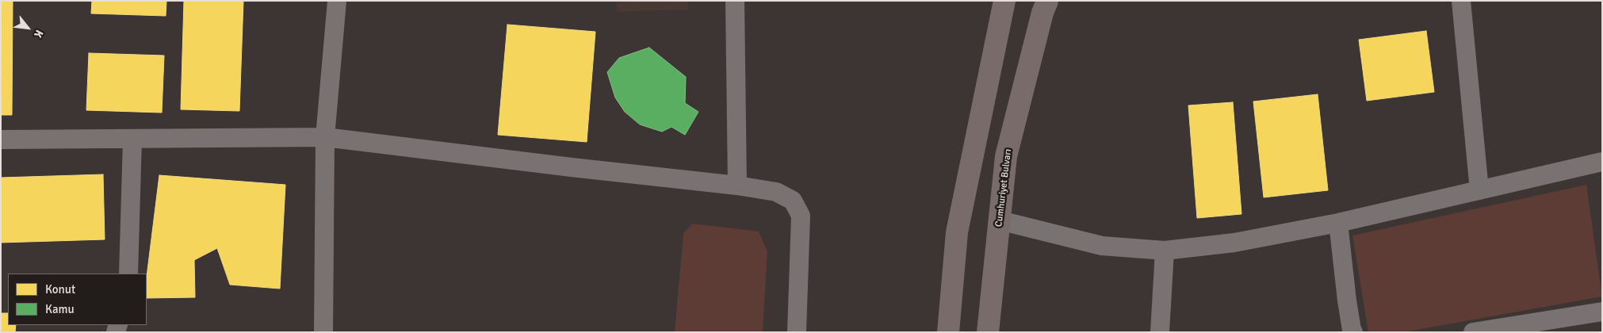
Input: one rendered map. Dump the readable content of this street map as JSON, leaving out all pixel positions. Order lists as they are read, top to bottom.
{
  "streets": {
    "main road": ["Cumhuriyet Bulvarı"]
  },
  "legend": ["Konut", "Kamu"],
  "north": "bottom right"
}
